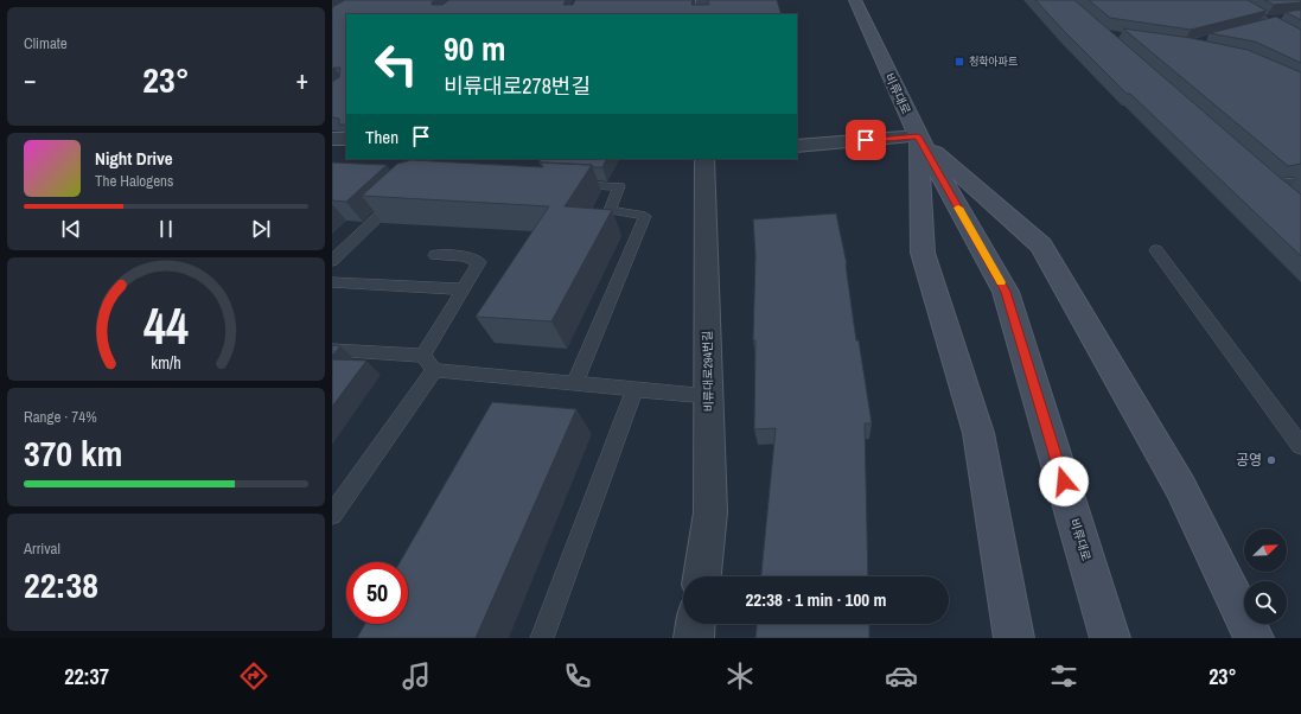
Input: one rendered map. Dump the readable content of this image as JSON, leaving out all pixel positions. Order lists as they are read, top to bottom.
{
  "streets": {
    "main road": ["비류대로"],
    "street": ["비류대로294번길"]
  },
  "places": {
    "transit": ["청학아파트"],
    "other": ["공영"]
  },
  "north": "top right",
  "page": {
    "tile": [
      "Climate",
      ["Range · 74%", "370 km"],
      ["Arrival", "22:38"]
    ],
    "turn": ["90 m", "비류대로278번길"],
    "heat": ["−", "23°", "+"],
    "then": "Then",
    "song": ["Night Drive", "The Halogens"],
    "limit": "50",
    "trip": "22:38 · 1 min · 100 m",
    "tabs": ["22:37", "23°"],
    "gauge": ["44", "km/h"]
  }
}
